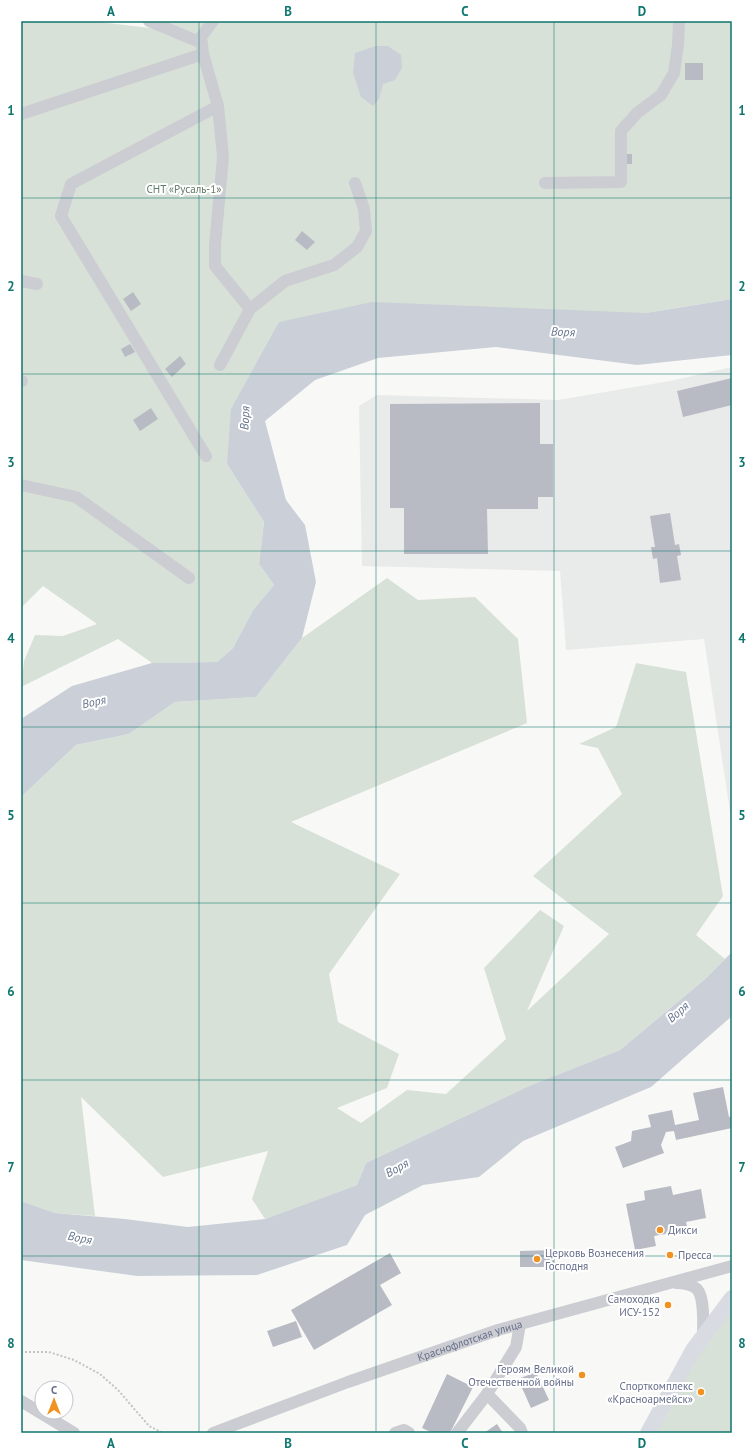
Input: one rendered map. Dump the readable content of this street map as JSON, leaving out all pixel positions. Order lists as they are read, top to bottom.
{
  "streets": {
    "street": ["Краснофлотская улица"]
  },
  "water": ["Воря"],
  "parks": ["СНТ «Русаль-1»"],
  "places": [
    "Дикси",
    "Пресса",
    "Церковь Вознесения Господня",
    "Самоходка ИСУ-152",
    "Героям Великой Отечественной войны",
    "Спорткомплекс «Красноармейск»"
  ],
  "north": "top",
  "grid": {
    "columns": [
      "A",
      "B",
      "C",
      "D"
    ],
    "rows": [
      "1",
      "2",
      "3",
      "4",
      "5",
      "6",
      "7",
      "8"
    ]
  }
}
